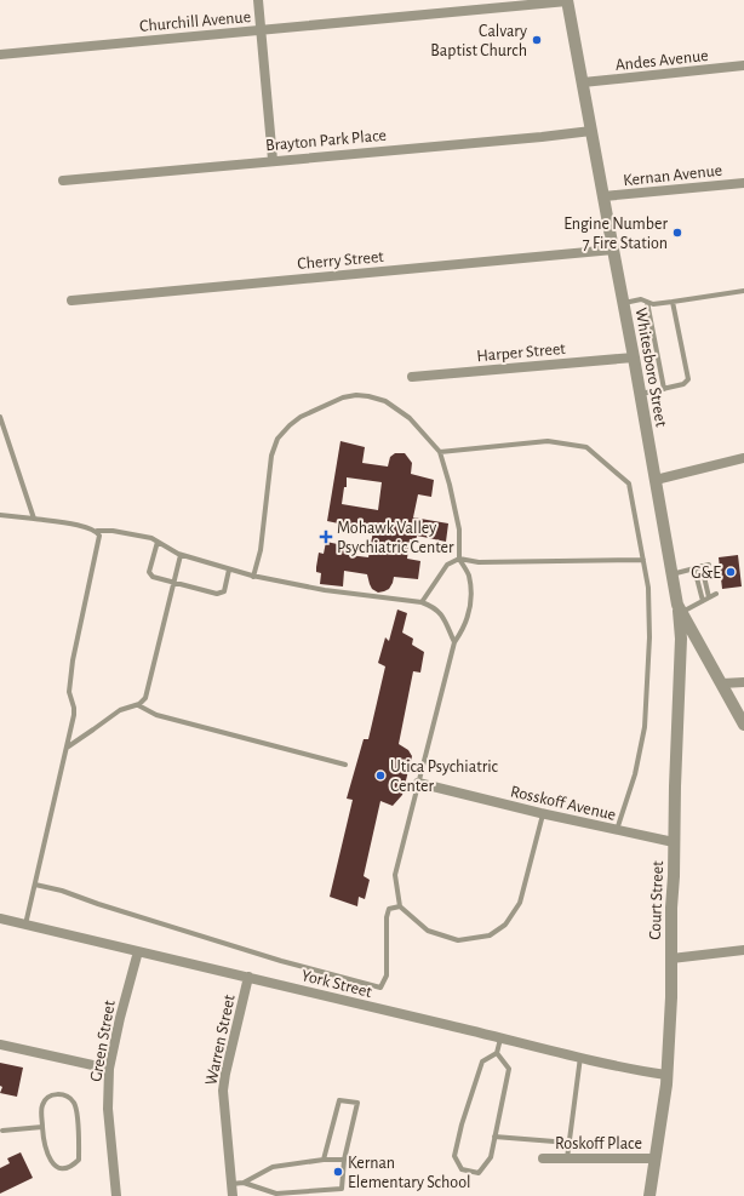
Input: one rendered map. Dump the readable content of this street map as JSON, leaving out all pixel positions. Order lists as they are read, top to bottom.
{
  "streets": {
    "street": [
      "Churchill Avenue",
      "Andes Avenue",
      "Brayton Park Place",
      "Kernan Avenue",
      "Cherry Street",
      "Harper Street",
      "Whitesboro Street",
      "Rosskoff Avenue",
      "Court Street",
      "York Street",
      "Warren Street",
      "Green Street",
      "Roskoff Place"
    ]
  },
  "crossings": [
    ["Churchill Avenue", "Whitesboro Street"],
    ["Andes Avenue", "Whitesboro Street"],
    ["Brayton Park Place", "Whitesboro Street"],
    ["Kernan Avenue", "Whitesboro Street"],
    ["Cherry Street", "Whitesboro Street"],
    ["Harper Street", "Whitesboro Street"],
    ["Whitesboro Street", "Court Street"],
    ["Rosskoff Avenue", "Court Street"],
    ["Court Street", "York Street"],
    ["Court Street", "Roskoff Place"],
    ["York Street", "Warren Street"],
    ["York Street", "Green Street"]
  ],
  "places": {
    "other": [
      "Calvary Baptist Church",
      "Engine Number 7 Fire Station",
      "G&E",
      "Utica Psychiatric Center",
      "Kernan Elementary School"
    ],
    "health": ["Mohawk Valley Psychiatric Center"]
  }
}
